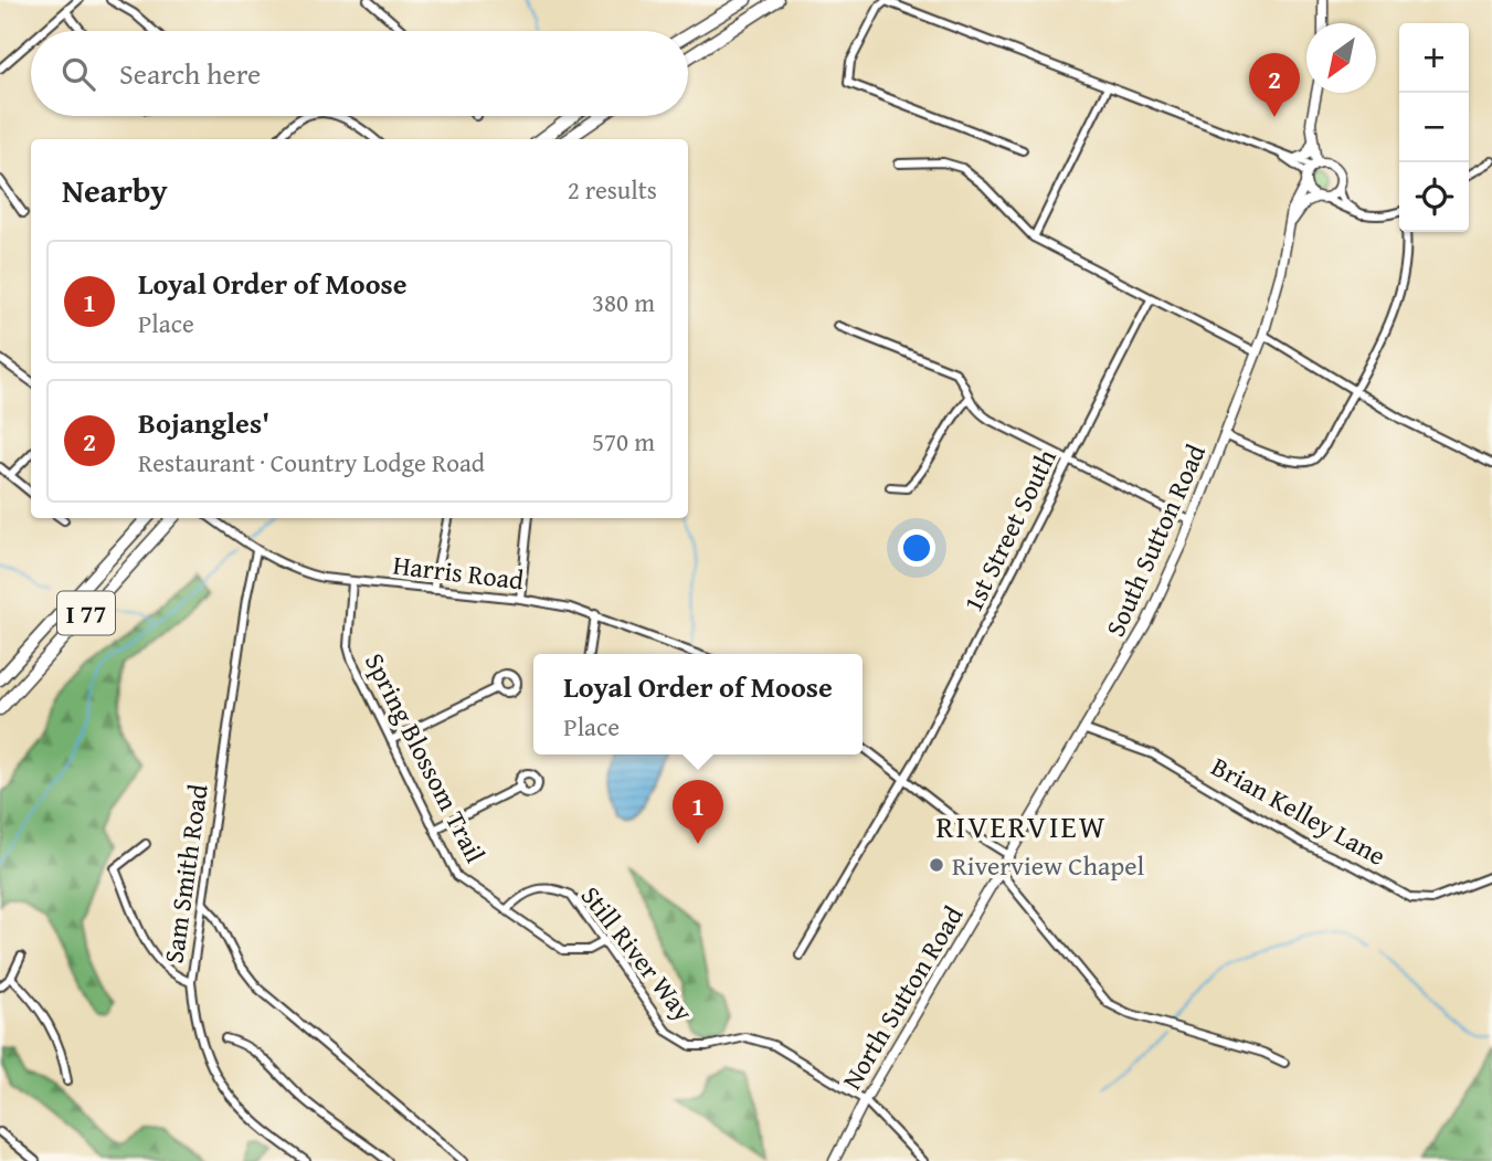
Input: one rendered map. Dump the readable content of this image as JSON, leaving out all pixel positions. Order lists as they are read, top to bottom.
{
  "streets": {
    "highway": ["I 77"],
    "main road": ["South Sutton Road", "North Sutton Road"],
    "street": [
      "1st Street South",
      "Harris Road",
      "Spring Blossom Trail",
      "Brian Kelley Lane",
      "Sam Smith Road",
      "Still River Way"
    ]
  },
  "crossings": [
    ["South Sutton Road", "Brian Kelley Lane"],
    ["South Sutton Road", "North Sutton Road"],
    ["Harris Road", "Spring Blossom Trail"],
    ["Harris Road", "Sam Smith Road"],
    ["Spring Blossom Trail", "Still River Way"],
    ["Still River Way", "North Sutton Road"]
  ],
  "districts": ["RIVERVIEW"],
  "places": ["Riverview Chapel"],
  "north": "bottom left",
  "page": {
    "map_buttons": ["+", "−"],
    "search": "Search here",
    "pins": ["2", "1"],
    "heading": ["Nearby", "2 results"],
    "list": [
      {
        "mark": "1",
        "name": "Loyal Order of Moose",
        "note": "Place",
        "value": "380 m"
      },
      {
        "mark": "2",
        "name": "Bojangles'",
        "note": "Restaurant · Country Lodge Road",
        "value": "570 m"
      }
    ],
    "popup": ["Loyal Order of Moose", "Place"]
  }
}
